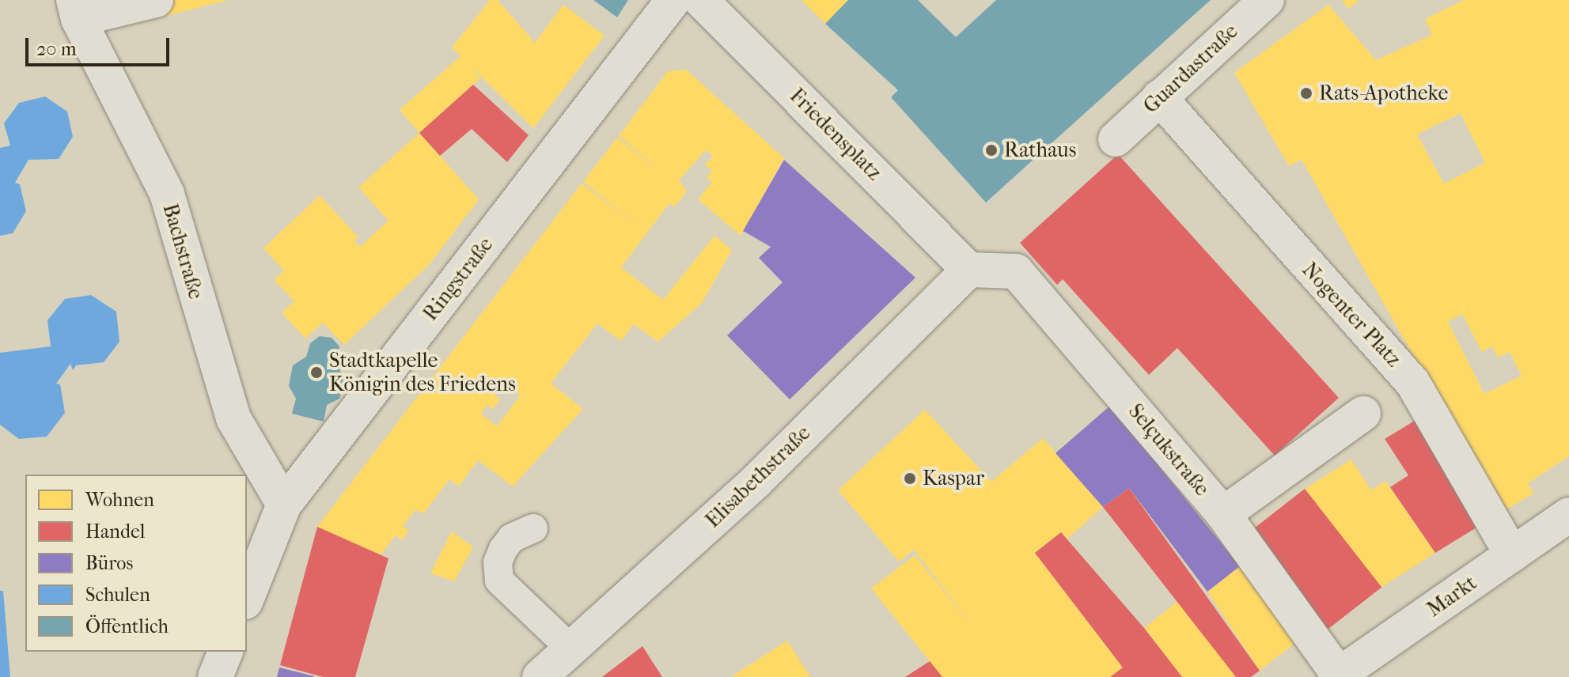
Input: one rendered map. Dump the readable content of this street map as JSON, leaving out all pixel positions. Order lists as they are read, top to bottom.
{
  "streets": {
    "street": [
      "Guardastraße",
      "Friedensplatz",
      "Bachstraße",
      "Ringstraße",
      "Nogenter Platz",
      "Selçukstraße",
      "Elisabethstraße",
      "Markt"
    ]
  },
  "crossings": [
    ["Guardastraße", "Nogenter Platz"],
    ["Friedensplatz", "Selçukstraße"],
    ["Friedensplatz", "Elisabethstraße"],
    ["Bachstraße", "Ringstraße"],
    ["Nogenter Platz", "Markt"],
    ["Selçukstraße", "Elisabethstraße"],
    ["Selçukstraße", "Markt"]
  ],
  "places": [
    "Rats-Apotheke",
    "Rathaus",
    "Stadtkapelle Königin des Friedens",
    "Kaspar"
  ],
  "legend": [
    "Wohnen",
    "Handel",
    "Büros",
    "Schulen",
    "Öffentlich"
  ],
  "scale_bar": "20 m"
}
